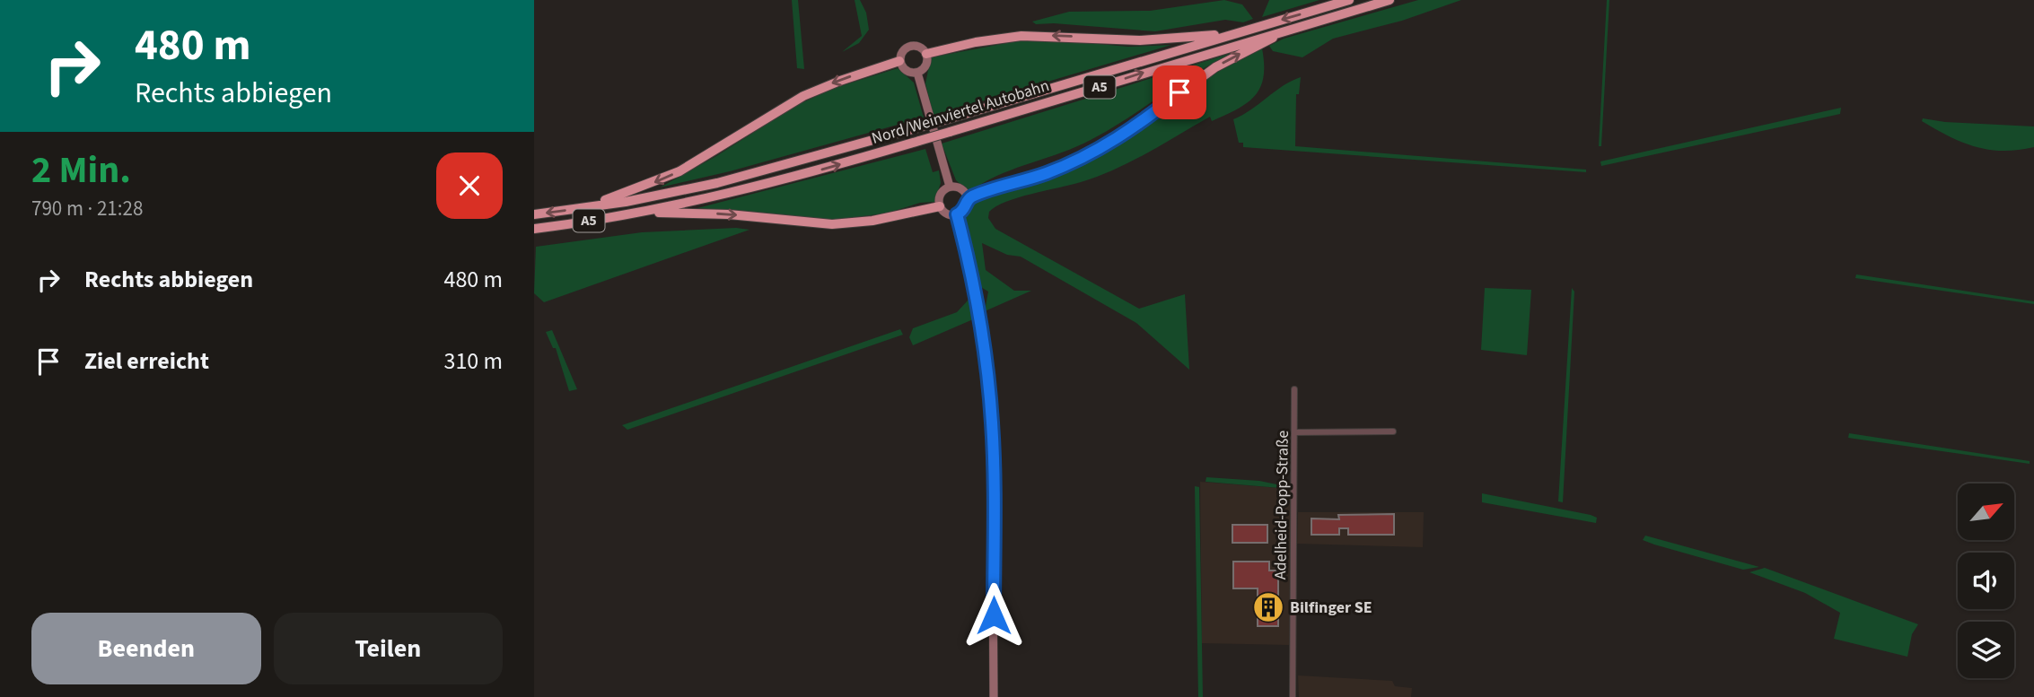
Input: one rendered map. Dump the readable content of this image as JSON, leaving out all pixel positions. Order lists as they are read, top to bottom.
{
  "streets": {
    "highway": ["A5", "Nord/Weinviertel Autobahn"],
    "street": ["Adelheid-Popp-Straße"]
  },
  "places": {
    "building": ["Bilfinger SE"]
  },
  "north": "top right",
  "page": {
    "turn": ["480 m", "Rechts abbiegen"],
    "heading": ["2 Min.", "790 m · 21:28"],
    "list": [
      {
        "name": "Rechts abbiegen",
        "value": "480 m"
      },
      {
        "name": "Ziel erreicht",
        "value": "310 m"
      }
    ],
    "buttons": ["Beenden", "Teilen"]
  }
}
